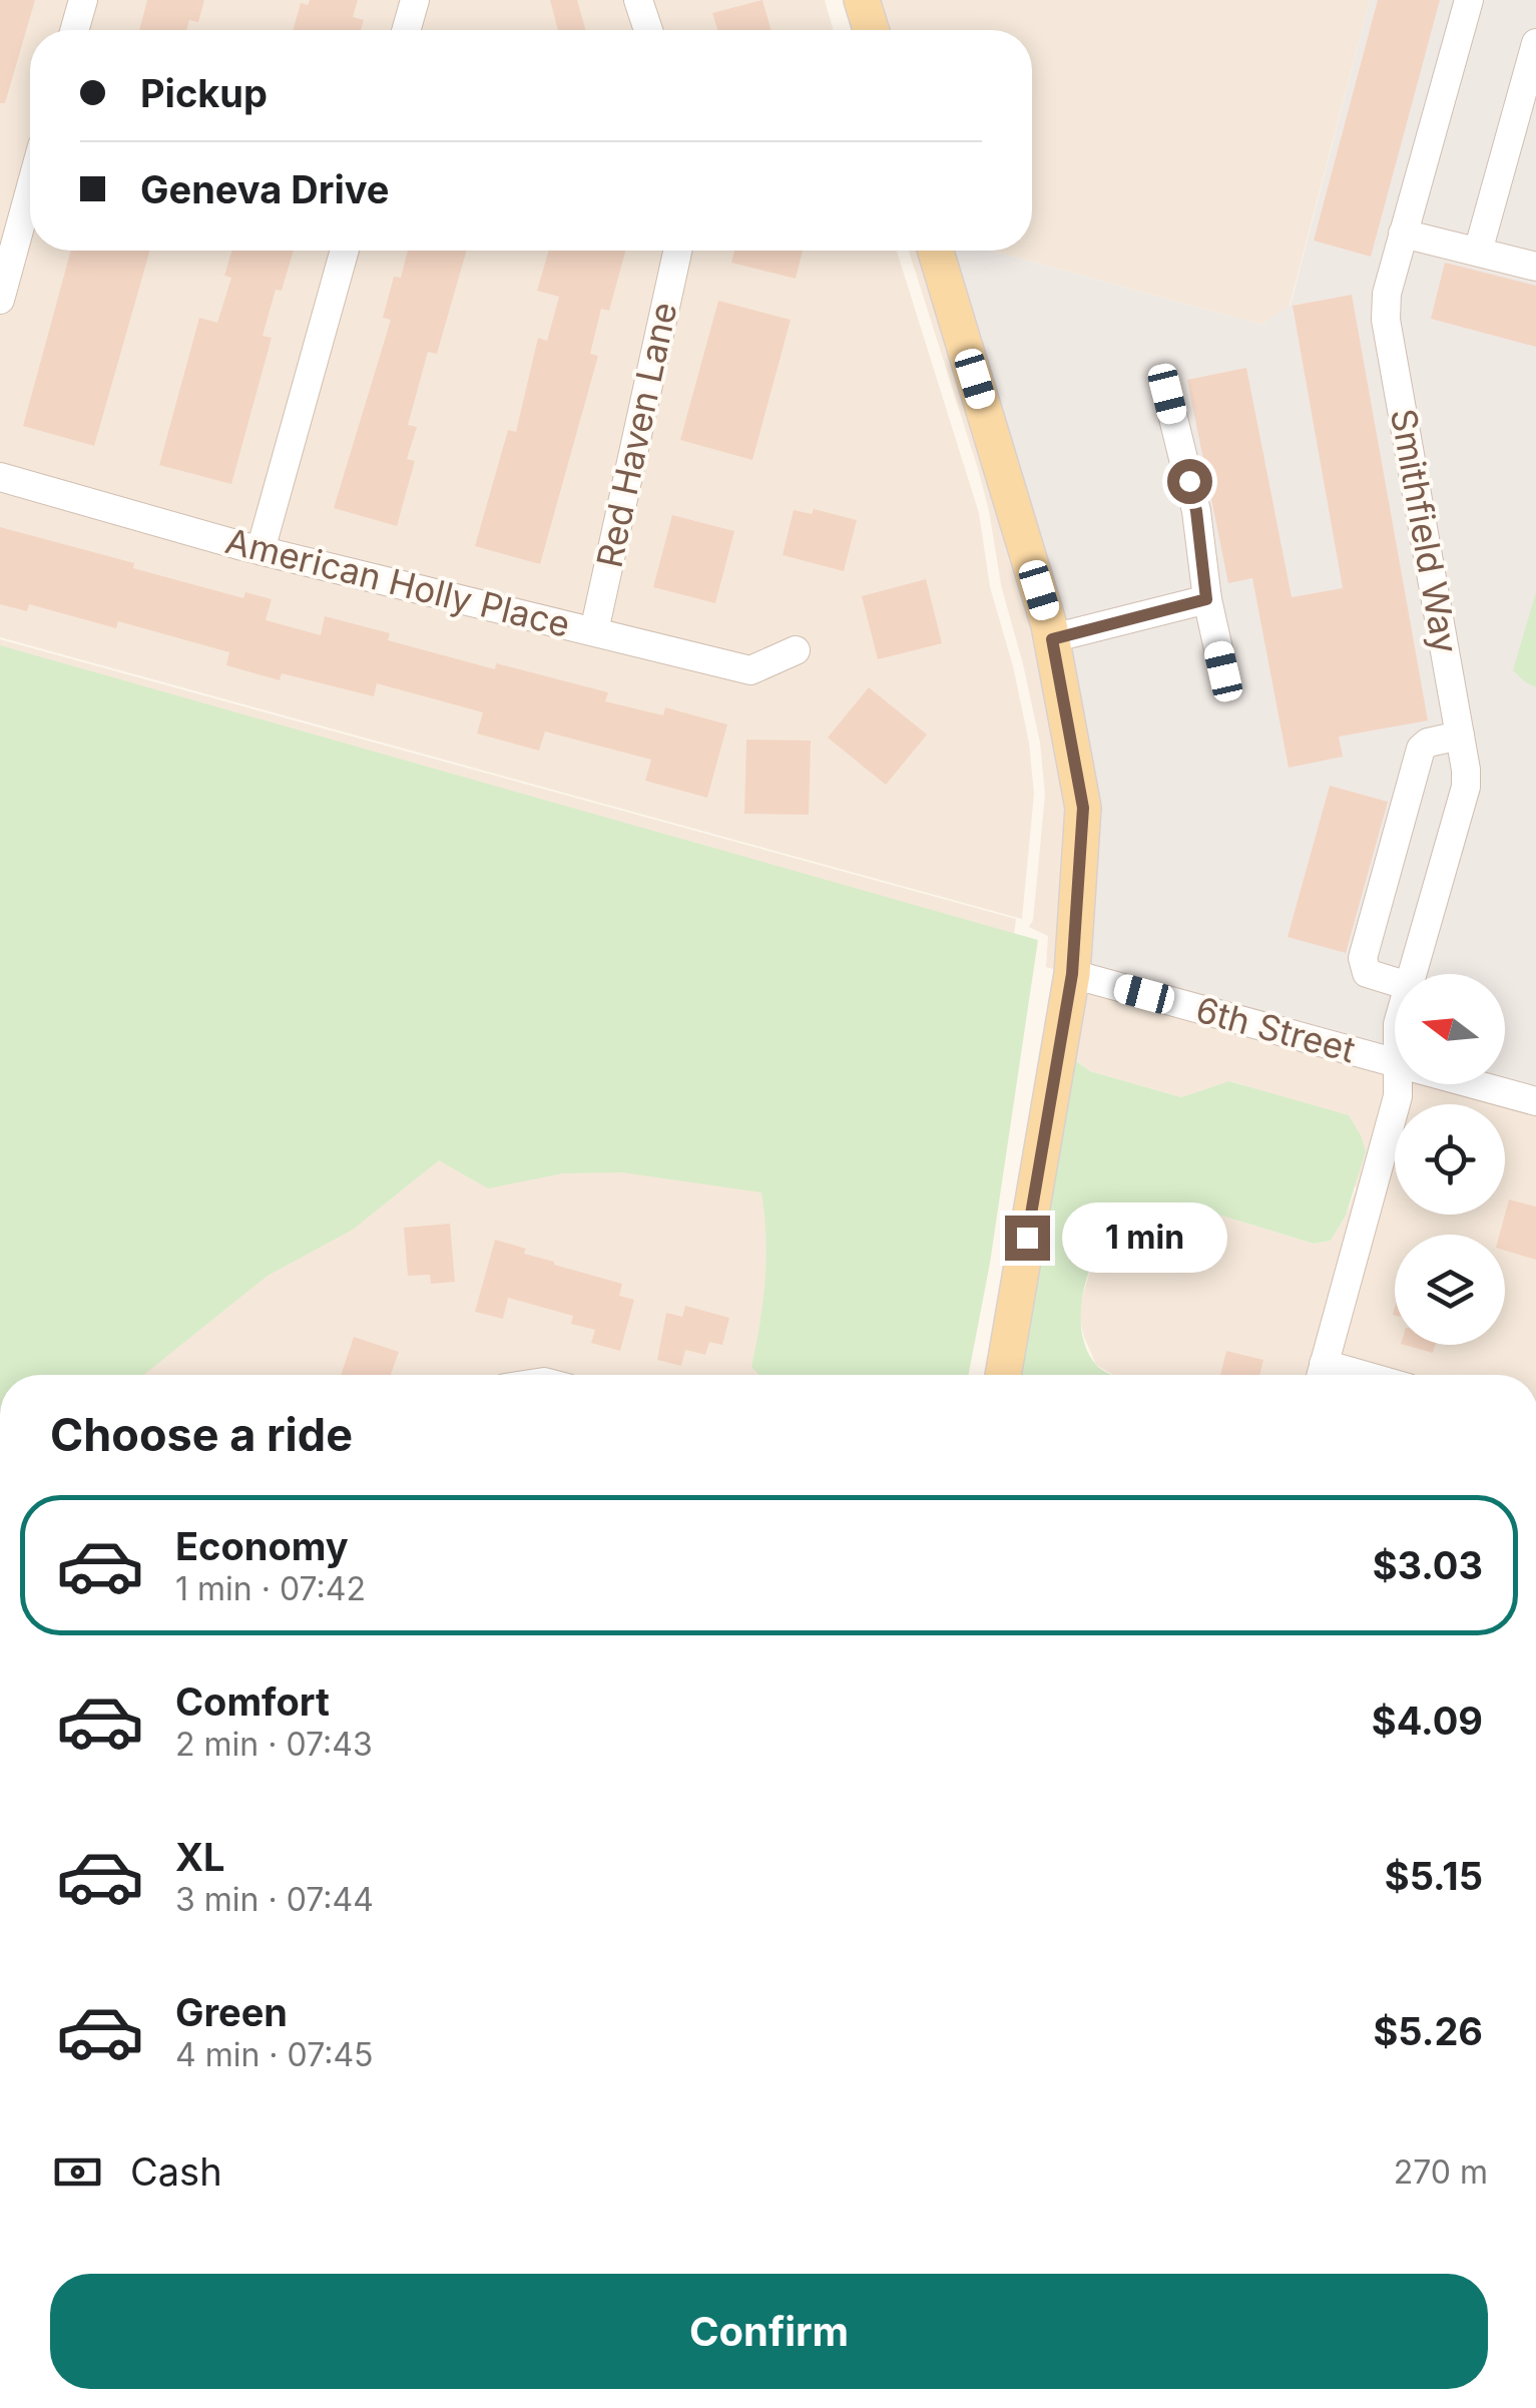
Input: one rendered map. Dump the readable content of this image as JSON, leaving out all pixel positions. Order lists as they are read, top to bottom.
{
  "streets": {
    "street": [
      "Red Haven Lane",
      "Smithfield Way",
      "American Holly Place",
      "6th Street"
    ]
  },
  "crossings": [
    ["Red Haven Lane", "American Holly Place"]
  ],
  "north": "left",
  "page": {
    "banner": ["Pickup", "Geneva Drive"],
    "bubble": "1 min",
    "heading": "Choose a ride",
    "list": [
      {
        "name": "Economy",
        "note": "1 min · 07:42",
        "value": "$3.03"
      },
      {
        "name": "Comfort",
        "note": "2 min · 07:43",
        "value": "$4.09"
      },
      {
        "name": "XL",
        "note": "3 min · 07:44",
        "value": "$5.15"
      },
      {
        "name": "Green",
        "note": "4 min · 07:45",
        "value": "$5.26"
      }
    ],
    "pay": ["Cash", "270 m"],
    "buttons": "Confirm"
  }
}
